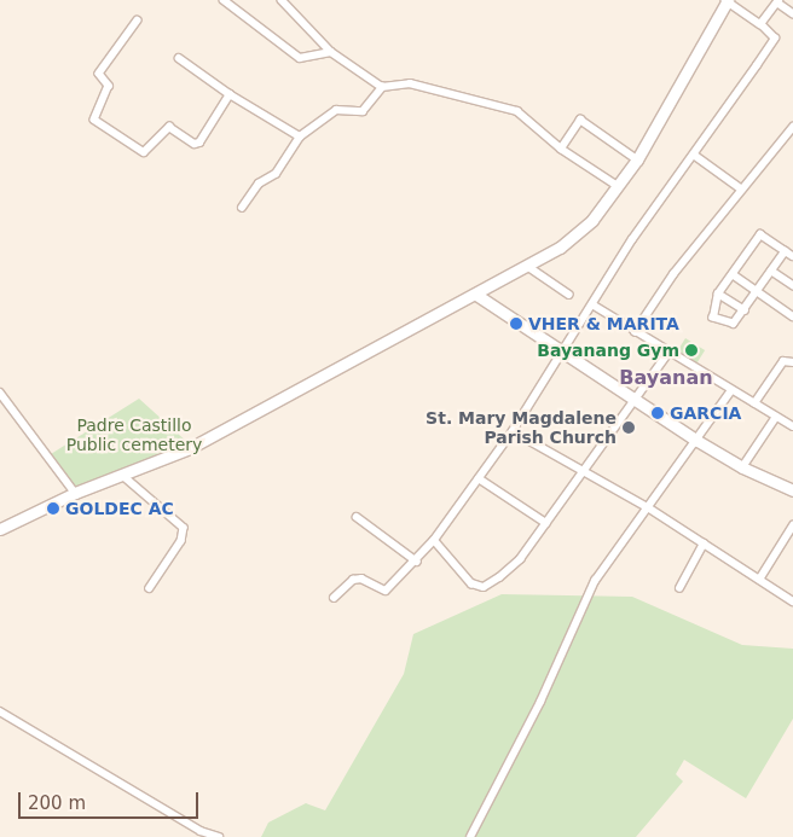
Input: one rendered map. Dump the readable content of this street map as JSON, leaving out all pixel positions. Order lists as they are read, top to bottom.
{
  "districts": ["Bayanan"],
  "parks": ["Padre Castillo Public cemetery"],
  "places": [
    "VHER & MARITA",
    "Bayanang Gym",
    "GARCIA",
    "St. Mary Magdalene Parish Church",
    "GOLDEC AC"
  ],
  "scale_bar": "200 m"
}
